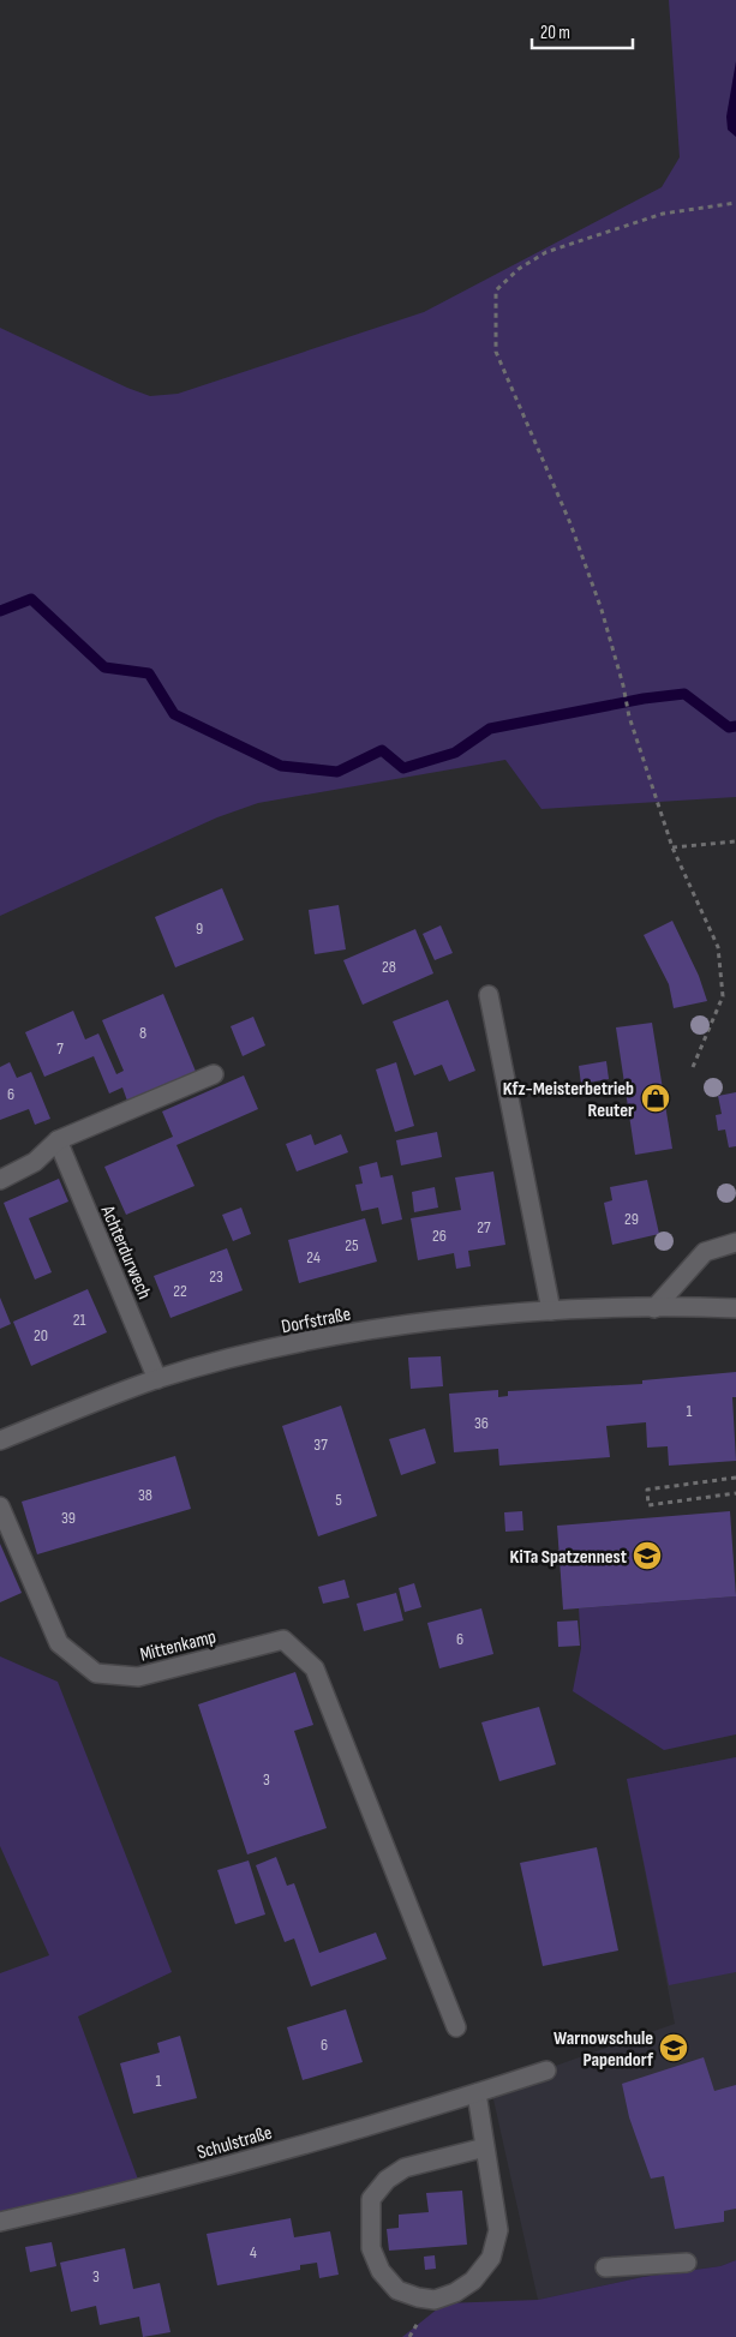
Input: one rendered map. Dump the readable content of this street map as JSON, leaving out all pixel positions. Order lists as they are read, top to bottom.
{
  "streets": {
    "street": [
      "Achterdurwech",
      "Dorfstraße",
      "Mittenkamp",
      "Schulstraße"
    ]
  },
  "crossings": [
    ["Achterdurwech", "Dorfstraße"]
  ],
  "places": {
    "shop": ["Kfz-Meisterbetrieb Reuter"],
    "school or university": ["KiTa Spatzennest", "Warnowschule Papendorf"]
  },
  "house_numbers": [
    "9",
    "28",
    "8",
    "7",
    "6",
    "29",
    "27",
    "26",
    "25",
    "24",
    "23",
    "22",
    "21",
    "20",
    "1",
    "36",
    "37",
    "38",
    "5",
    "39",
    "6",
    "3",
    "6",
    "1",
    "4",
    "3"
  ],
  "scale_bar": "20 m"
}
